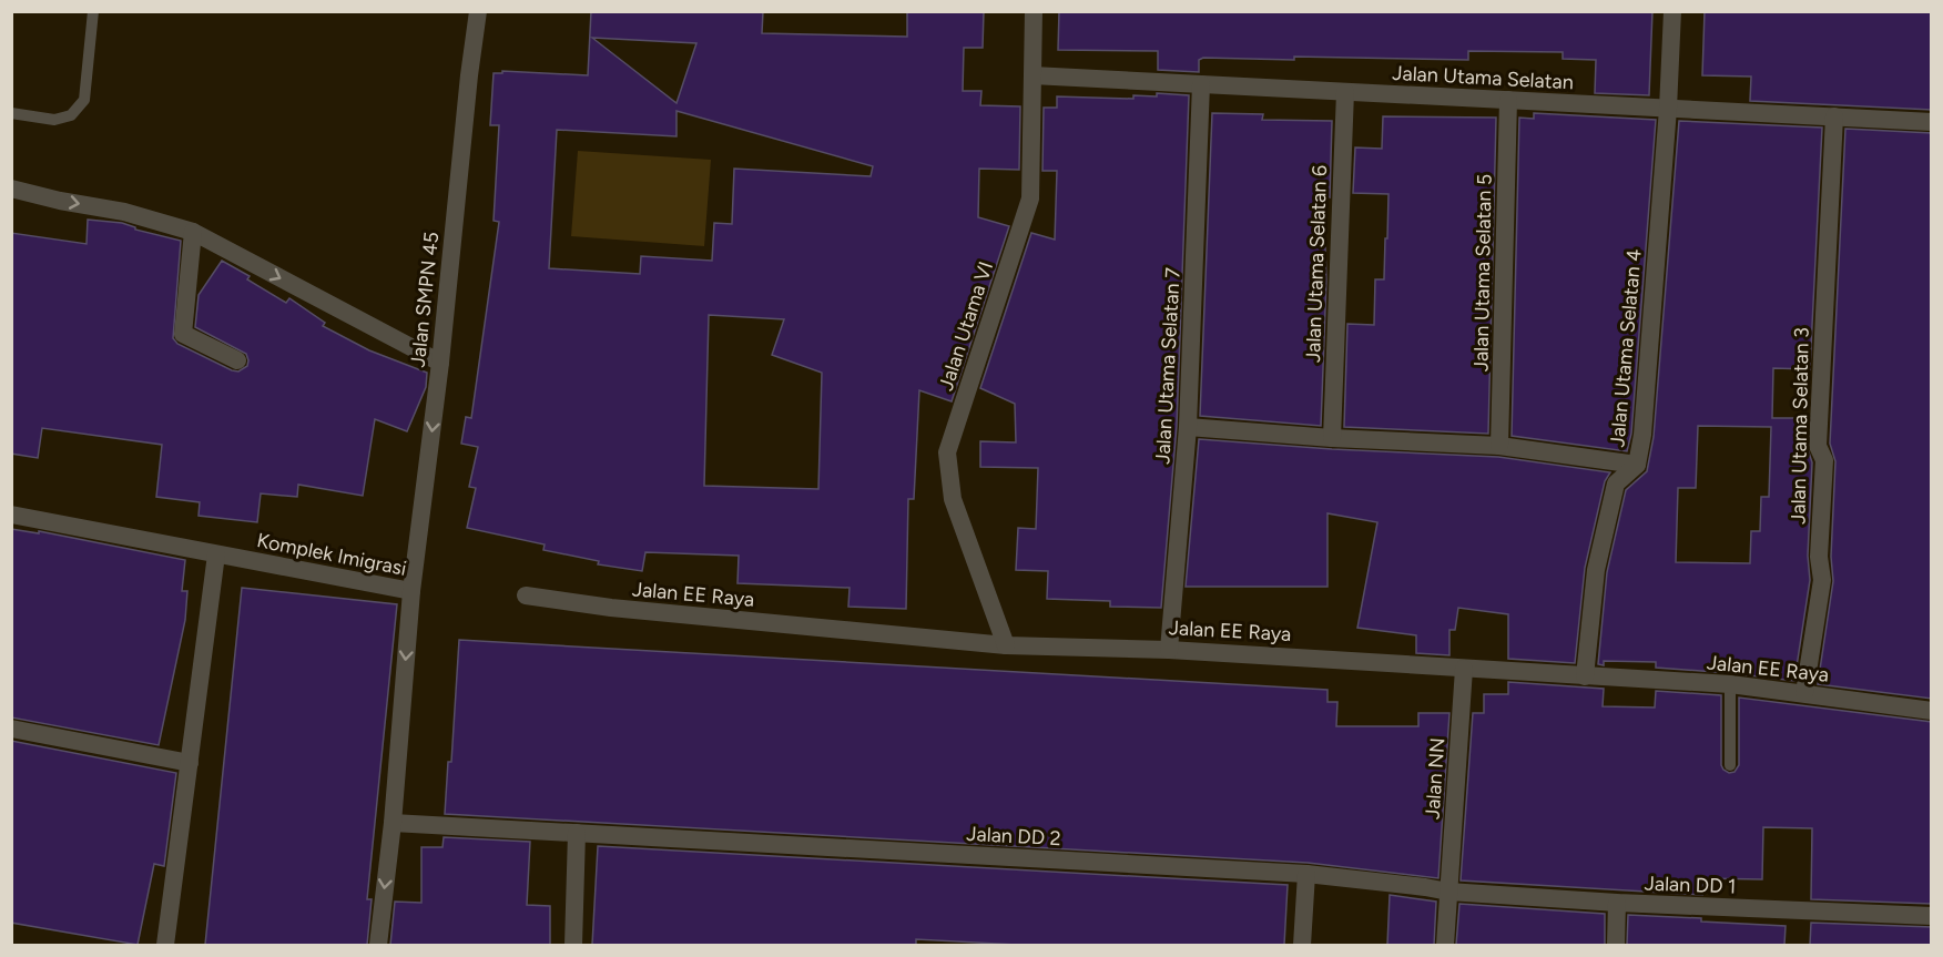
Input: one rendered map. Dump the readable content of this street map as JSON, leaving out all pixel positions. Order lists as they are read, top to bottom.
{
  "streets": {
    "street": [
      "Jalan Utama Selatan",
      "Jalan Utama Selatan 6",
      "Jalan Utama Selatan 5",
      "Jalan SMPN 45",
      "Jalan Utama VI",
      "Jalan Utama Selatan 4",
      "Jalan Utama Selatan 7",
      "Jalan Utama Selatan 3",
      "Komplek Imigrasi",
      "Jalan EE Raya",
      "Jalan NN",
      "Jalan DD 2",
      "Jalan DD 1"
    ]
  },
  "crossings": [
    ["Jalan Utama Selatan", "Jalan Utama Selatan 6"],
    ["Jalan Utama Selatan", "Jalan Utama Selatan 5"],
    ["Jalan Utama Selatan", "Jalan Utama VI"],
    ["Jalan Utama Selatan", "Jalan Utama Selatan 4"],
    ["Jalan Utama Selatan", "Jalan Utama Selatan 7"],
    ["Jalan Utama Selatan", "Jalan Utama Selatan 3"],
    ["Jalan SMPN 45", "Komplek Imigrasi"],
    ["Jalan Utama VI", "Jalan EE Raya"],
    ["Jalan Utama Selatan 4", "Jalan EE Raya"],
    ["Jalan Utama Selatan 7", "Jalan EE Raya"],
    ["Jalan Utama Selatan 3", "Jalan EE Raya"],
    ["Komplek Imigrasi", "Jalan DD 2"],
    ["Jalan EE Raya", "Jalan NN"],
    ["Jalan NN", "Jalan DD 2"],
    ["Jalan NN", "Jalan DD 1"],
    ["Jalan DD 2", "Jalan DD 1"]
  ],
  "one_way": ["Jalan SMPN 45", "Komplek Imigrasi"]
}
